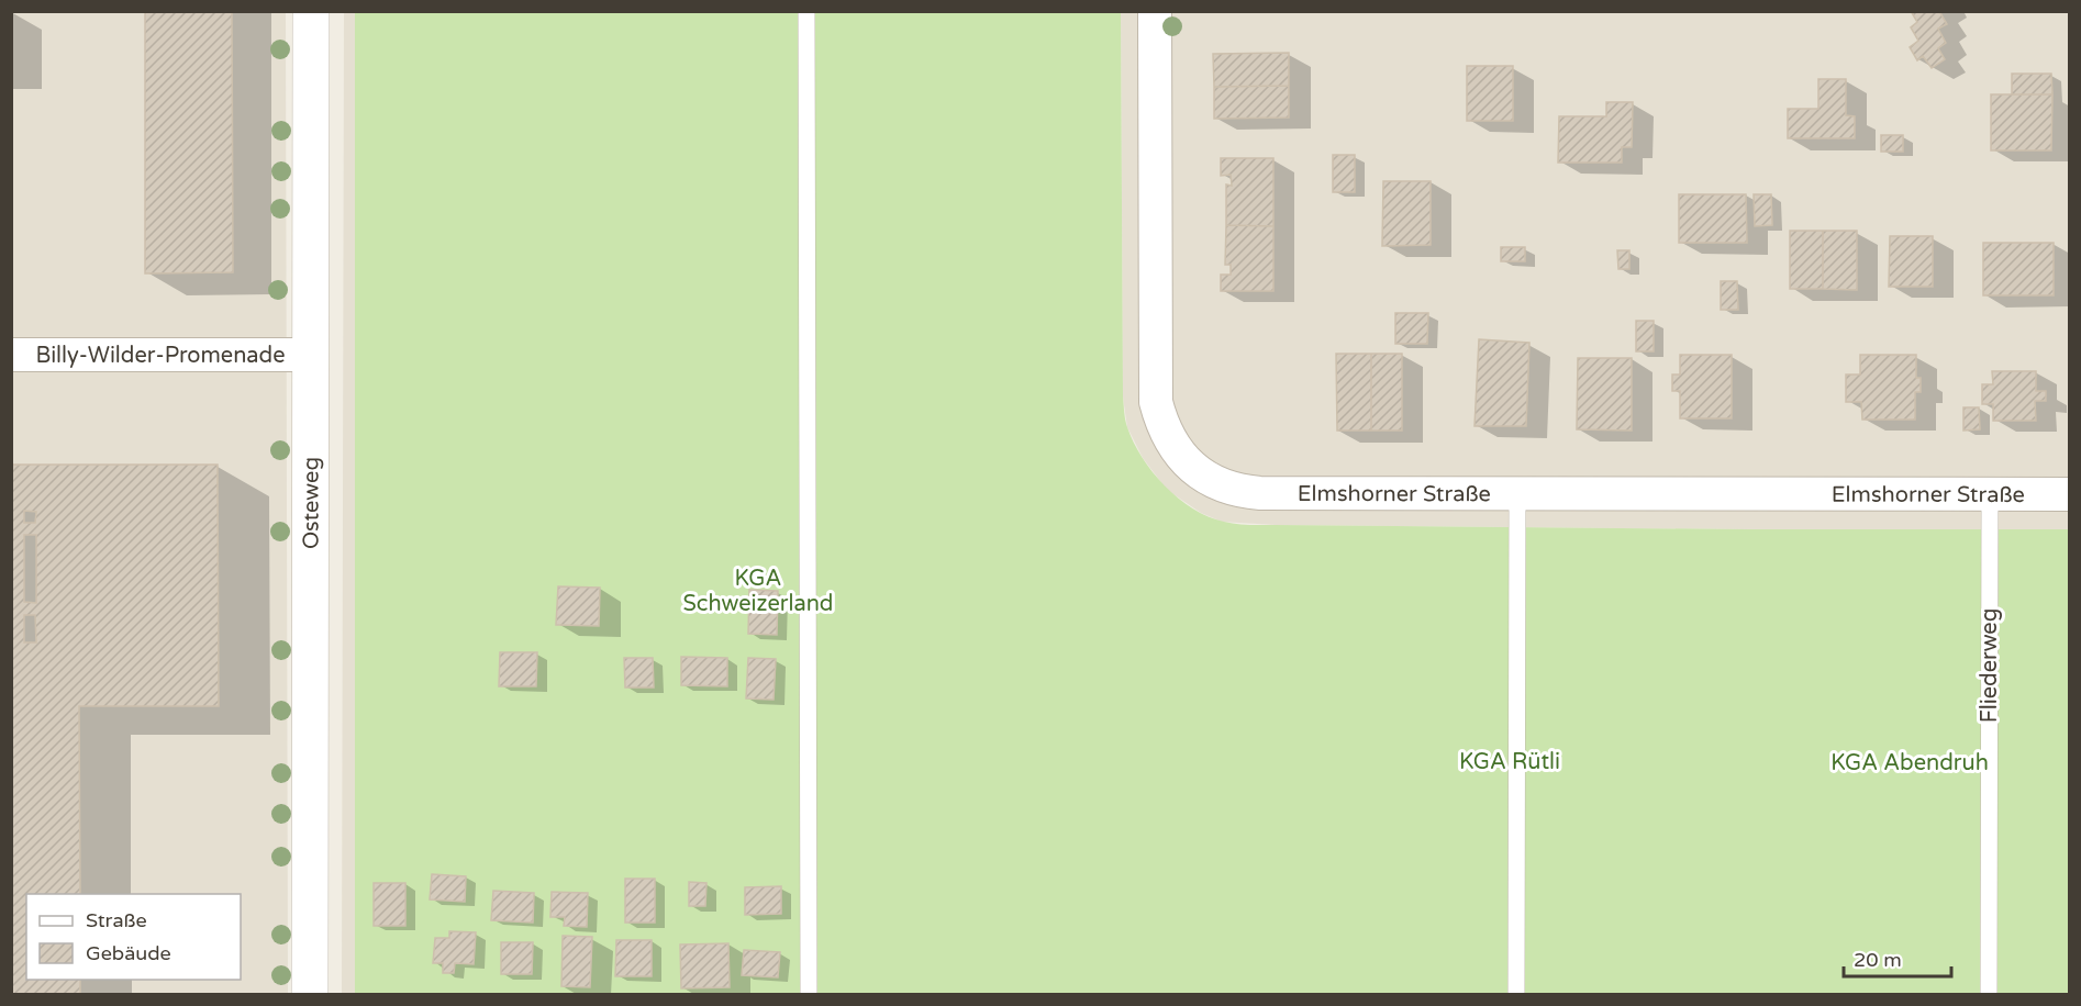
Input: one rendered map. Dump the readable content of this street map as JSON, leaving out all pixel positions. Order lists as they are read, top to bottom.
{
  "streets": {
    "street": ["Billy-Wilder-Promenade", "Elmshorner Straße", "Osteweg"],
    "lane": ["Fliederweg"]
  },
  "crossings": [
    ["Billy-Wilder-Promenade", "Osteweg"],
    ["Elmshorner Straße", "Fliederweg"]
  ],
  "parks": ["KGA Schweizerland", "KGA Rütli", "KGA Abendruh"],
  "legend": ["Straße", "Gebäude"],
  "scale_bar": "20 m"
}
